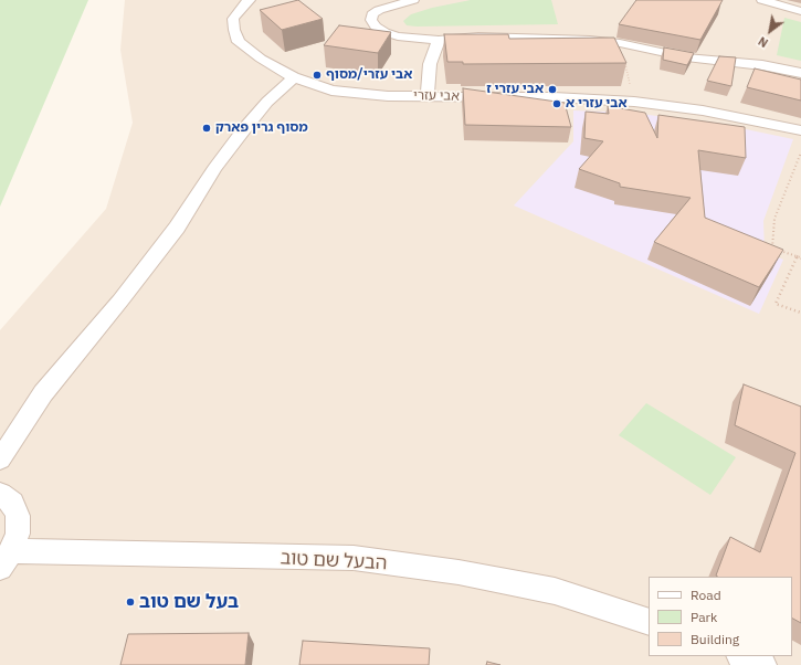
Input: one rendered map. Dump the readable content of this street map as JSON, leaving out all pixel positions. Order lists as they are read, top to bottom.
{
  "streets": {
    "street": ["אבי עזרי", "הבעל שם טוב"]
  },
  "places": [
    "אבי עזרי/מסוף",
    "אבי עזרי ז",
    "אבי עזרי א",
    "מסוף גרין פארק",
    "בעל שם טוב"
  ],
  "legend": ["Road", "Park", "Building"],
  "north": "bottom left"
}
